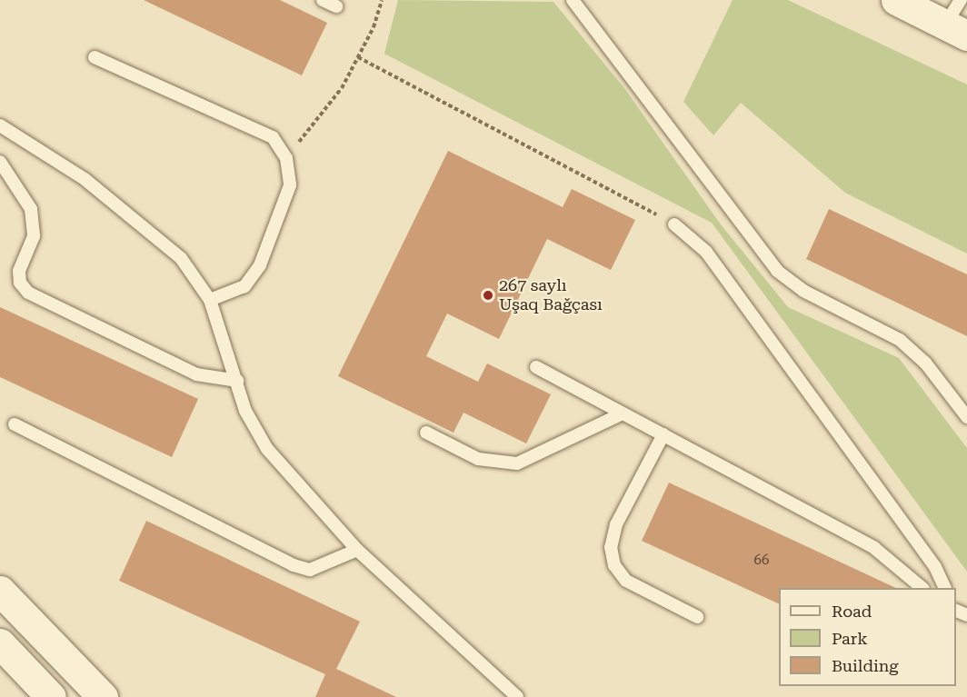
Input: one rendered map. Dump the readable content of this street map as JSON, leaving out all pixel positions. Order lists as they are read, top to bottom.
{
  "places": ["267 saylı Uşaq Bağçası"],
  "house_numbers": ["66"],
  "legend": ["Road", "Park", "Building"]
}
